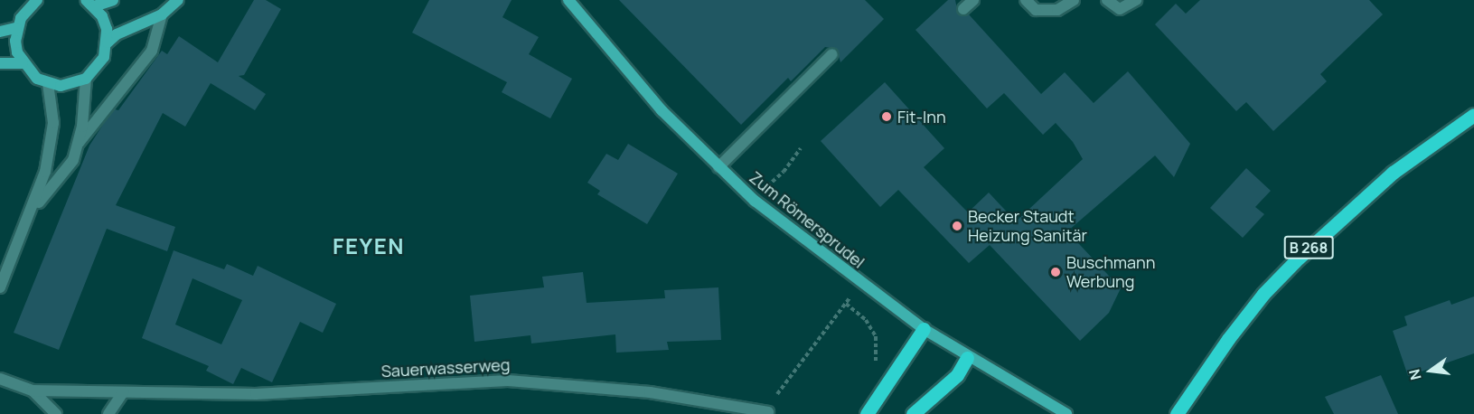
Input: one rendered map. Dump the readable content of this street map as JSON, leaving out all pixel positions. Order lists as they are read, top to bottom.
{
  "streets": {
    "main road": ["B 268"],
    "street": ["Zum Römersprudel", "Sauerwasserweg"]
  },
  "districts": ["FEYEN"],
  "places": ["Fit-Inn", "Becker Staudt Heizung Sanitär", "Buschmann Werbung"],
  "north": "left"
}
